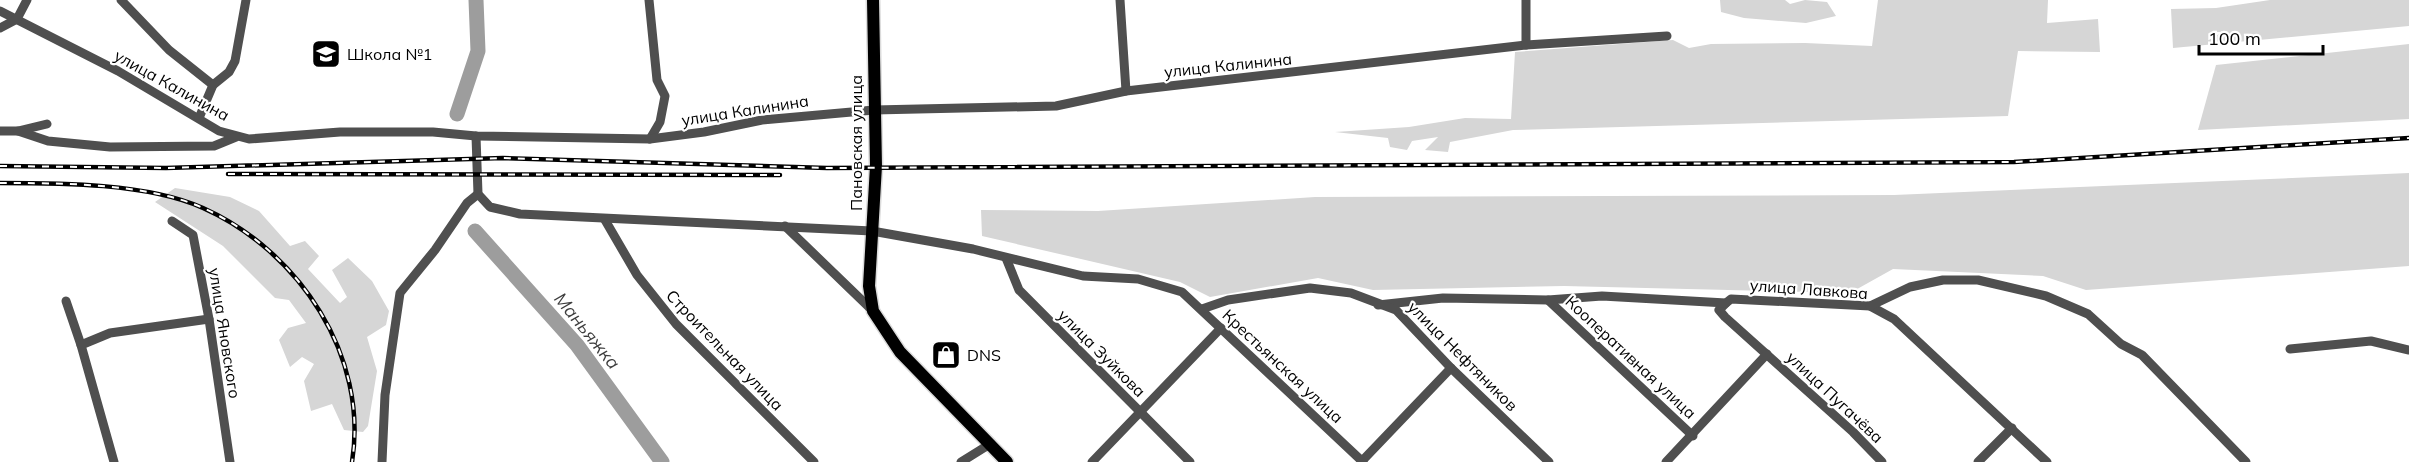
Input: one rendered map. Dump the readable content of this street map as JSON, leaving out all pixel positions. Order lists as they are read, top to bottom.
{
  "streets": {
    "main road": ["Пановская улица"],
    "street": [
      "улица Калинина",
      "улица Лавкова",
      "улица Яновского",
      "Строительная улица",
      "улица Зуйкова",
      "улица Нефтяников",
      "Кооперативная улица",
      "Крестьянская улица",
      "улица Пугачёва"
    ]
  },
  "crossings": [
    ["улица Калинина", "Пановская улица"],
    ["улица Лавкова", "улица Нефтяников"],
    ["улица Лавкова", "Кооперативная улица"],
    ["улица Лавкова", "улица Пугачёва"],
    ["улица Зуйкова", "Крестьянская улица"],
    ["улица Нефтяников", "Крестьянская улица"]
  ],
  "water": ["Маньяжка"],
  "places": {
    "school or university": ["Школа №1"],
    "shop": ["DNS"]
  },
  "scale_bar": "100 m"
}
